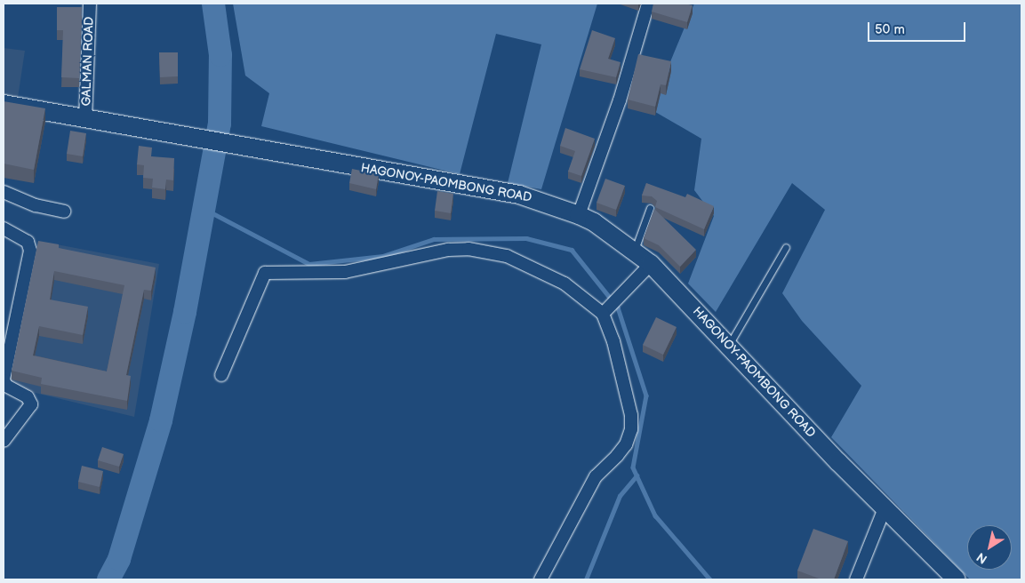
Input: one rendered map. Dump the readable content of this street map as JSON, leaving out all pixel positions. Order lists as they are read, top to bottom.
{
  "streets": {
    "main road": ["HAGONOY-PAOMBONG ROAD"],
    "street": ["GALMAN ROAD"]
  },
  "crossings": [
    ["GALMAN ROAD", "HAGONOY-PAOMBONG ROAD"]
  ],
  "scale_bar": "50 m",
  "north": "bottom left"
}
